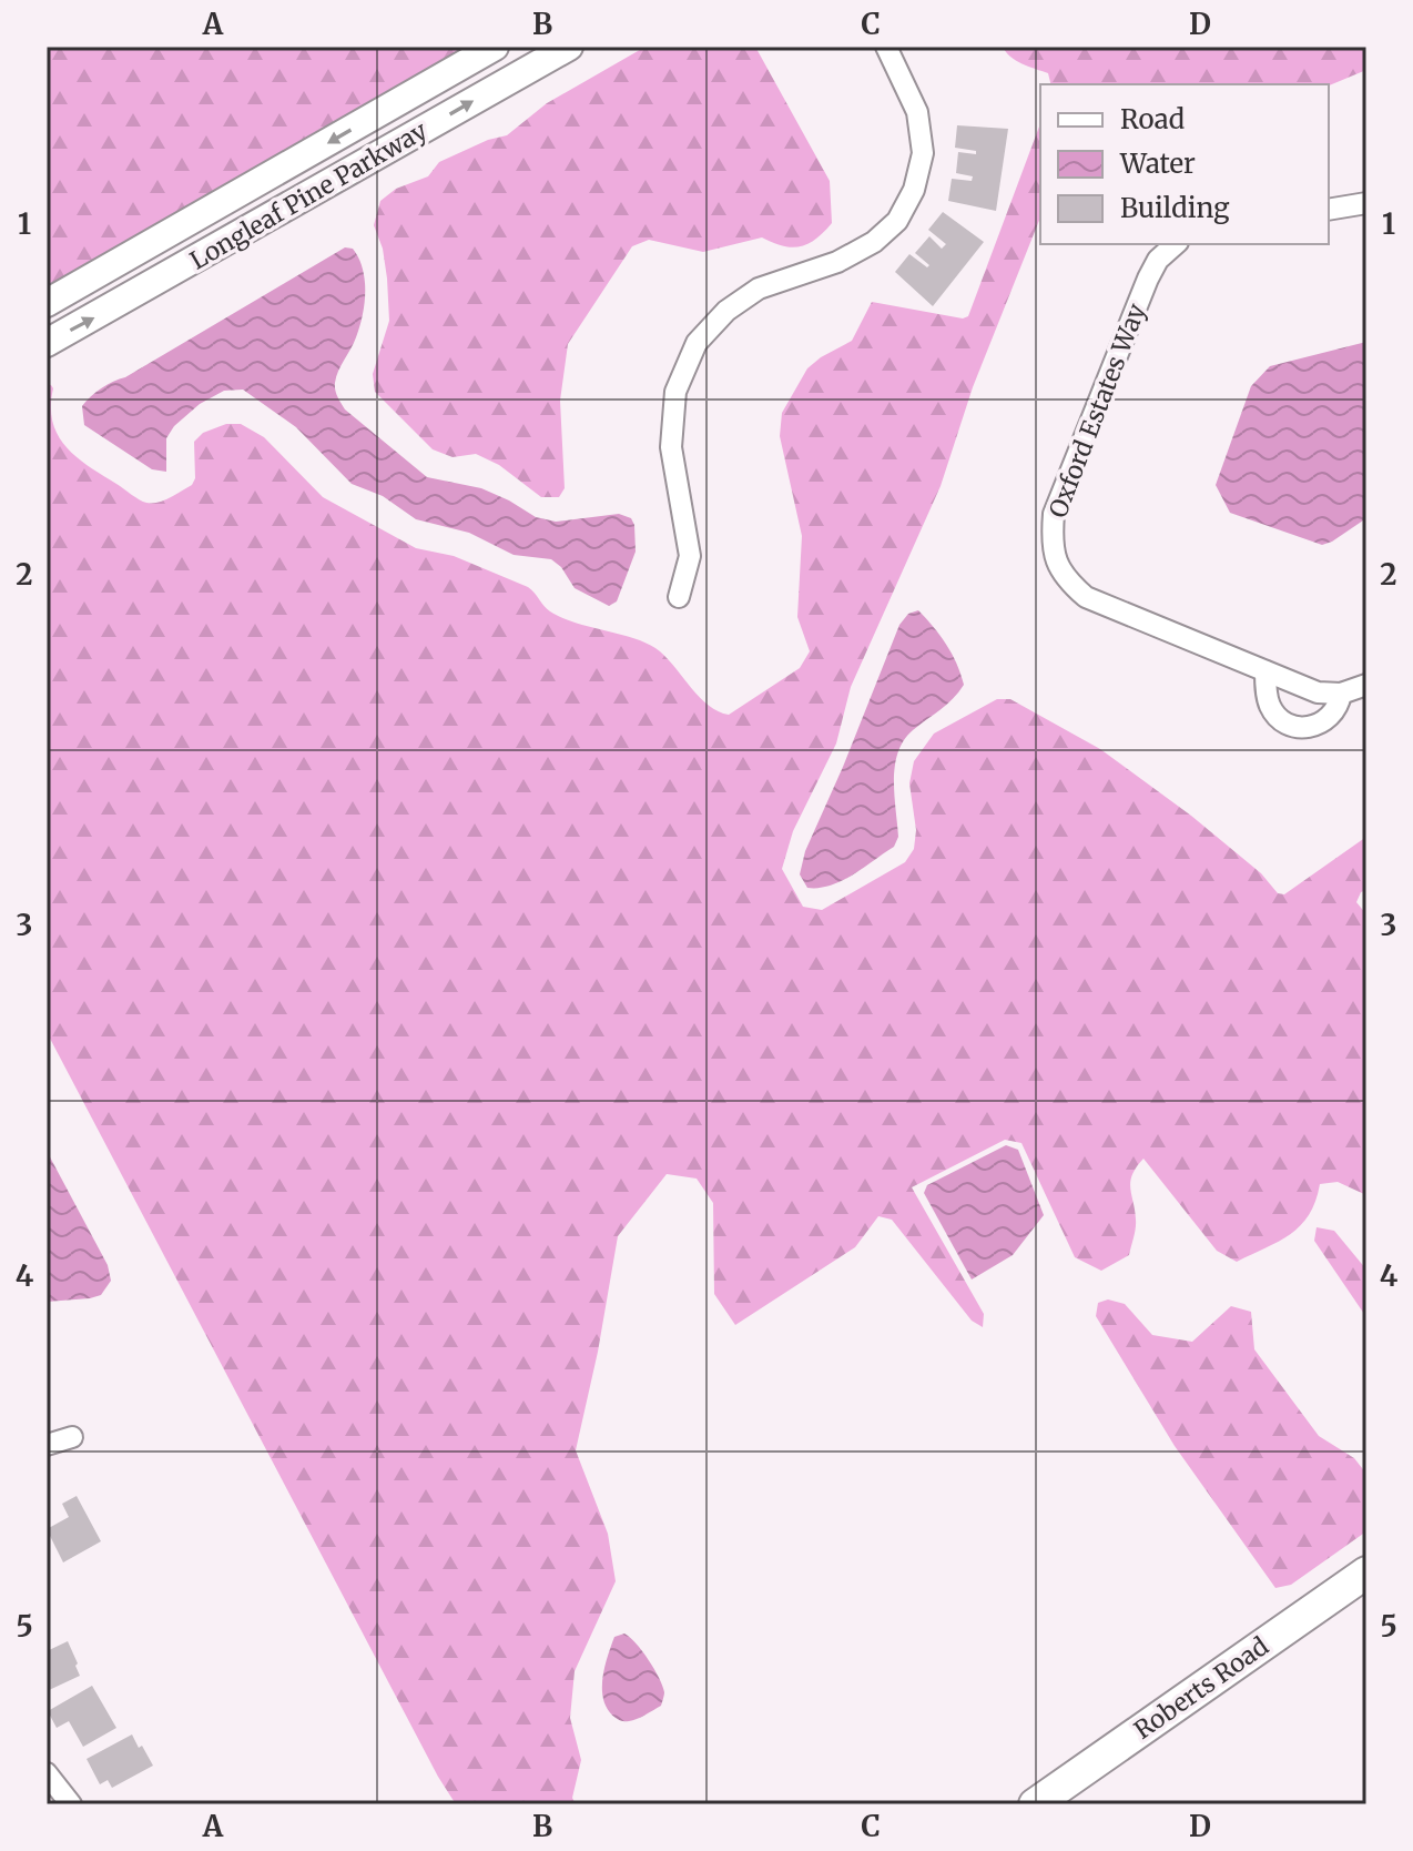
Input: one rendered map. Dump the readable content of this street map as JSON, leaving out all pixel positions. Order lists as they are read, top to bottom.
{
  "streets": {
    "main road": ["Longleaf Pine Parkway", "Roberts Road"],
    "street": ["Oxford Estates Way"]
  },
  "legend": ["Road", "Water", "Building"],
  "grid": {
    "columns": [
      "A",
      "B",
      "C",
      "D"
    ],
    "rows": [
      "1",
      "2",
      "3",
      "4",
      "5"
    ]
  }
}
